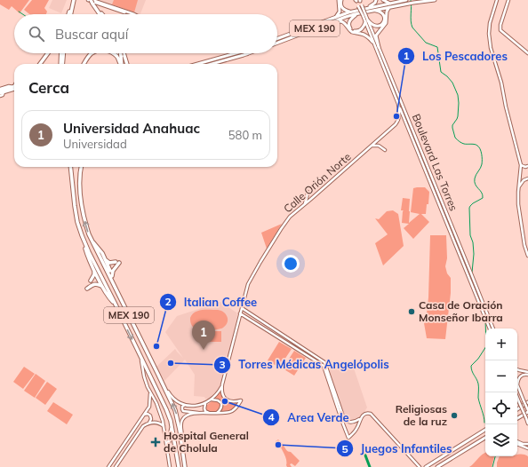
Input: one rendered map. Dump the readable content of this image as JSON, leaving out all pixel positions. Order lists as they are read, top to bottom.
{
  "streets": {
    "highway": ["MEX 190"],
    "street": ["Boulevard Las Torres", "Calle Orión Norte"]
  },
  "crossings": [
    ["Boulevard Las Torres", "Calle Orión Norte"]
  ],
  "places": {
    "other": [
      "Los Pescadores",
      "Casa de Oración Monseñor Ibarra",
      "Italian Coffee",
      "Torres Médicas Angelópolis",
      "Area Verde",
      "Religiosas de la ruz",
      "Juegos Infantiles"
    ],
    "health": ["Hospital General de Cholula"]
  },
  "page": {
    "search": "Buscar aquí",
    "heading": "Cerca",
    "list": [
      {
        "mark": "1",
        "name": "Universidad Anahuac",
        "note": "Universidad",
        "value": "580 m"
      }
    ],
    "pins": "1",
    "map_buttons": ["+", "−"]
  }
}
